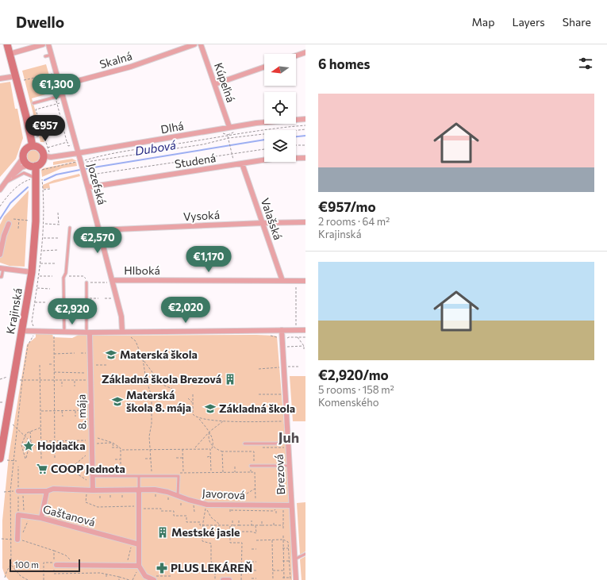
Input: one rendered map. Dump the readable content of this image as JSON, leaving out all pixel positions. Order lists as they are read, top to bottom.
{
  "streets": {
    "main road": ["Krajinská"],
    "street": [
      "Skalná",
      "Kúpeľná",
      "Dlhá",
      "Studená",
      "Jozefská",
      "Vysoká",
      "Valašská",
      "Hlboká",
      "8. mája",
      "Brezová",
      "Javorová",
      "Gaštanová"
    ]
  },
  "crossings": [
    ["Skalná", "Jozefská"],
    ["Kúpeľná", "Dlhá"],
    ["Dlhá", "Jozefská"],
    ["Dlhá", "Krajinská"],
    ["Studená", "Jozefská"],
    ["Studená", "Valašská"],
    ["Jozefská", "Vysoká"],
    ["Jozefská", "Hlboká"],
    ["Vysoká", "Valašská"],
    ["Valašská", "Hlboká"],
    ["8. mája", "Javorová"],
    ["Brezová", "Javorová"]
  ],
  "districts": ["Juh"],
  "water": ["Dubová"],
  "places": {
    "school or university": ["Materská škola", "Materská škola 8. mája", "Základná škola"],
    "building": ["Základná škola Brezová", "Mestské jasle"],
    "place": ["Hojdačka"],
    "supermarket": ["COOP Jednota"],
    "pharmacy": ["PLUS LEKÁREŇ"]
  },
  "scale_bar": "100 m",
  "north": "left",
  "page": {
    "header": "Dwello",
    "nav": ["Map", "Layers", "Share"],
    "heading": "6 homes",
    "price": [
      "€1,300",
      "€957",
      "€2,570",
      "€1,170",
      "€2,020",
      "€2,920"
    ],
    "list": [
      {
        "name": "€957/mo",
        "note": "2 rooms · 64 m² · Krajinská"
      },
      {
        "name": "€2,920/mo",
        "note": "5 rooms · 158 m² · Komenského"
      }
    ],
    "scale": "100 m"
  }
}
